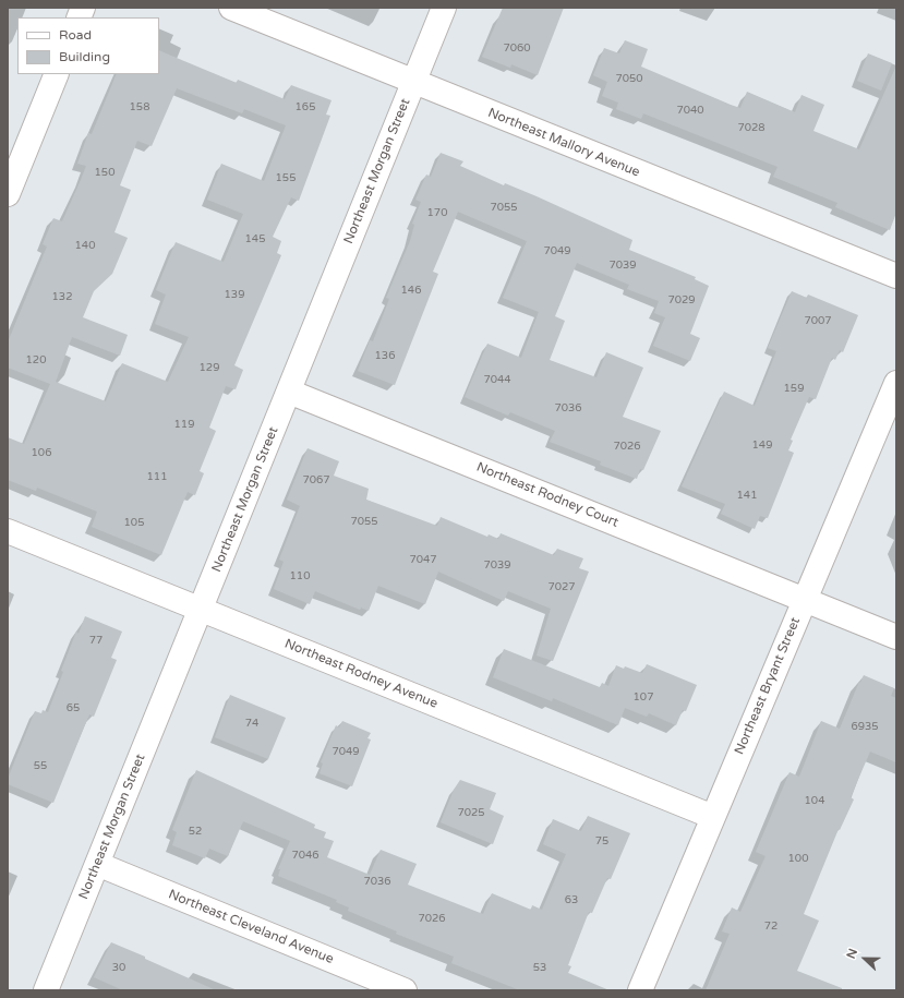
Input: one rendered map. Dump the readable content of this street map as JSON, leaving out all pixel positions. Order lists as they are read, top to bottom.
{
  "streets": {
    "street": [
      "Northeast Mallory Avenue",
      "Northeast Morgan Street",
      "Northeast Rodney Court",
      "Northeast Rodney Avenue",
      "Northeast Bryant Street",
      "Northeast Cleveland Avenue"
    ]
  },
  "crossings": [
    ["Northeast Mallory Avenue", "Northeast Morgan Street"],
    ["Northeast Morgan Street", "Northeast Rodney Court"],
    ["Northeast Morgan Street", "Northeast Rodney Avenue"],
    ["Northeast Morgan Street", "Northeast Cleveland Avenue"],
    ["Northeast Rodney Court", "Northeast Bryant Street"],
    ["Northeast Rodney Avenue", "Northeast Bryant Street"]
  ],
  "house_numbers": [
    "7060",
    "7050",
    "158",
    "165",
    "7040",
    "7028",
    "150",
    "155",
    "7055",
    "170",
    "145",
    "140",
    "7049",
    "7039",
    "146",
    "139",
    "132",
    "7029",
    "7007",
    "136",
    "120",
    "129",
    "7044",
    "159",
    "7036",
    "119",
    "149",
    "7026",
    "106",
    "111",
    "7067",
    "141",
    "7055",
    "105",
    "7047",
    "7039",
    "110",
    "7027",
    "77",
    "107",
    "65",
    "74",
    "6935",
    "7049",
    "55",
    "104",
    "7025",
    "52",
    "75",
    "7046",
    "100",
    "7036",
    "63",
    "7026",
    "72",
    "30",
    "53"
  ],
  "legend": ["Road", "Building"],
  "north": "left"
}
